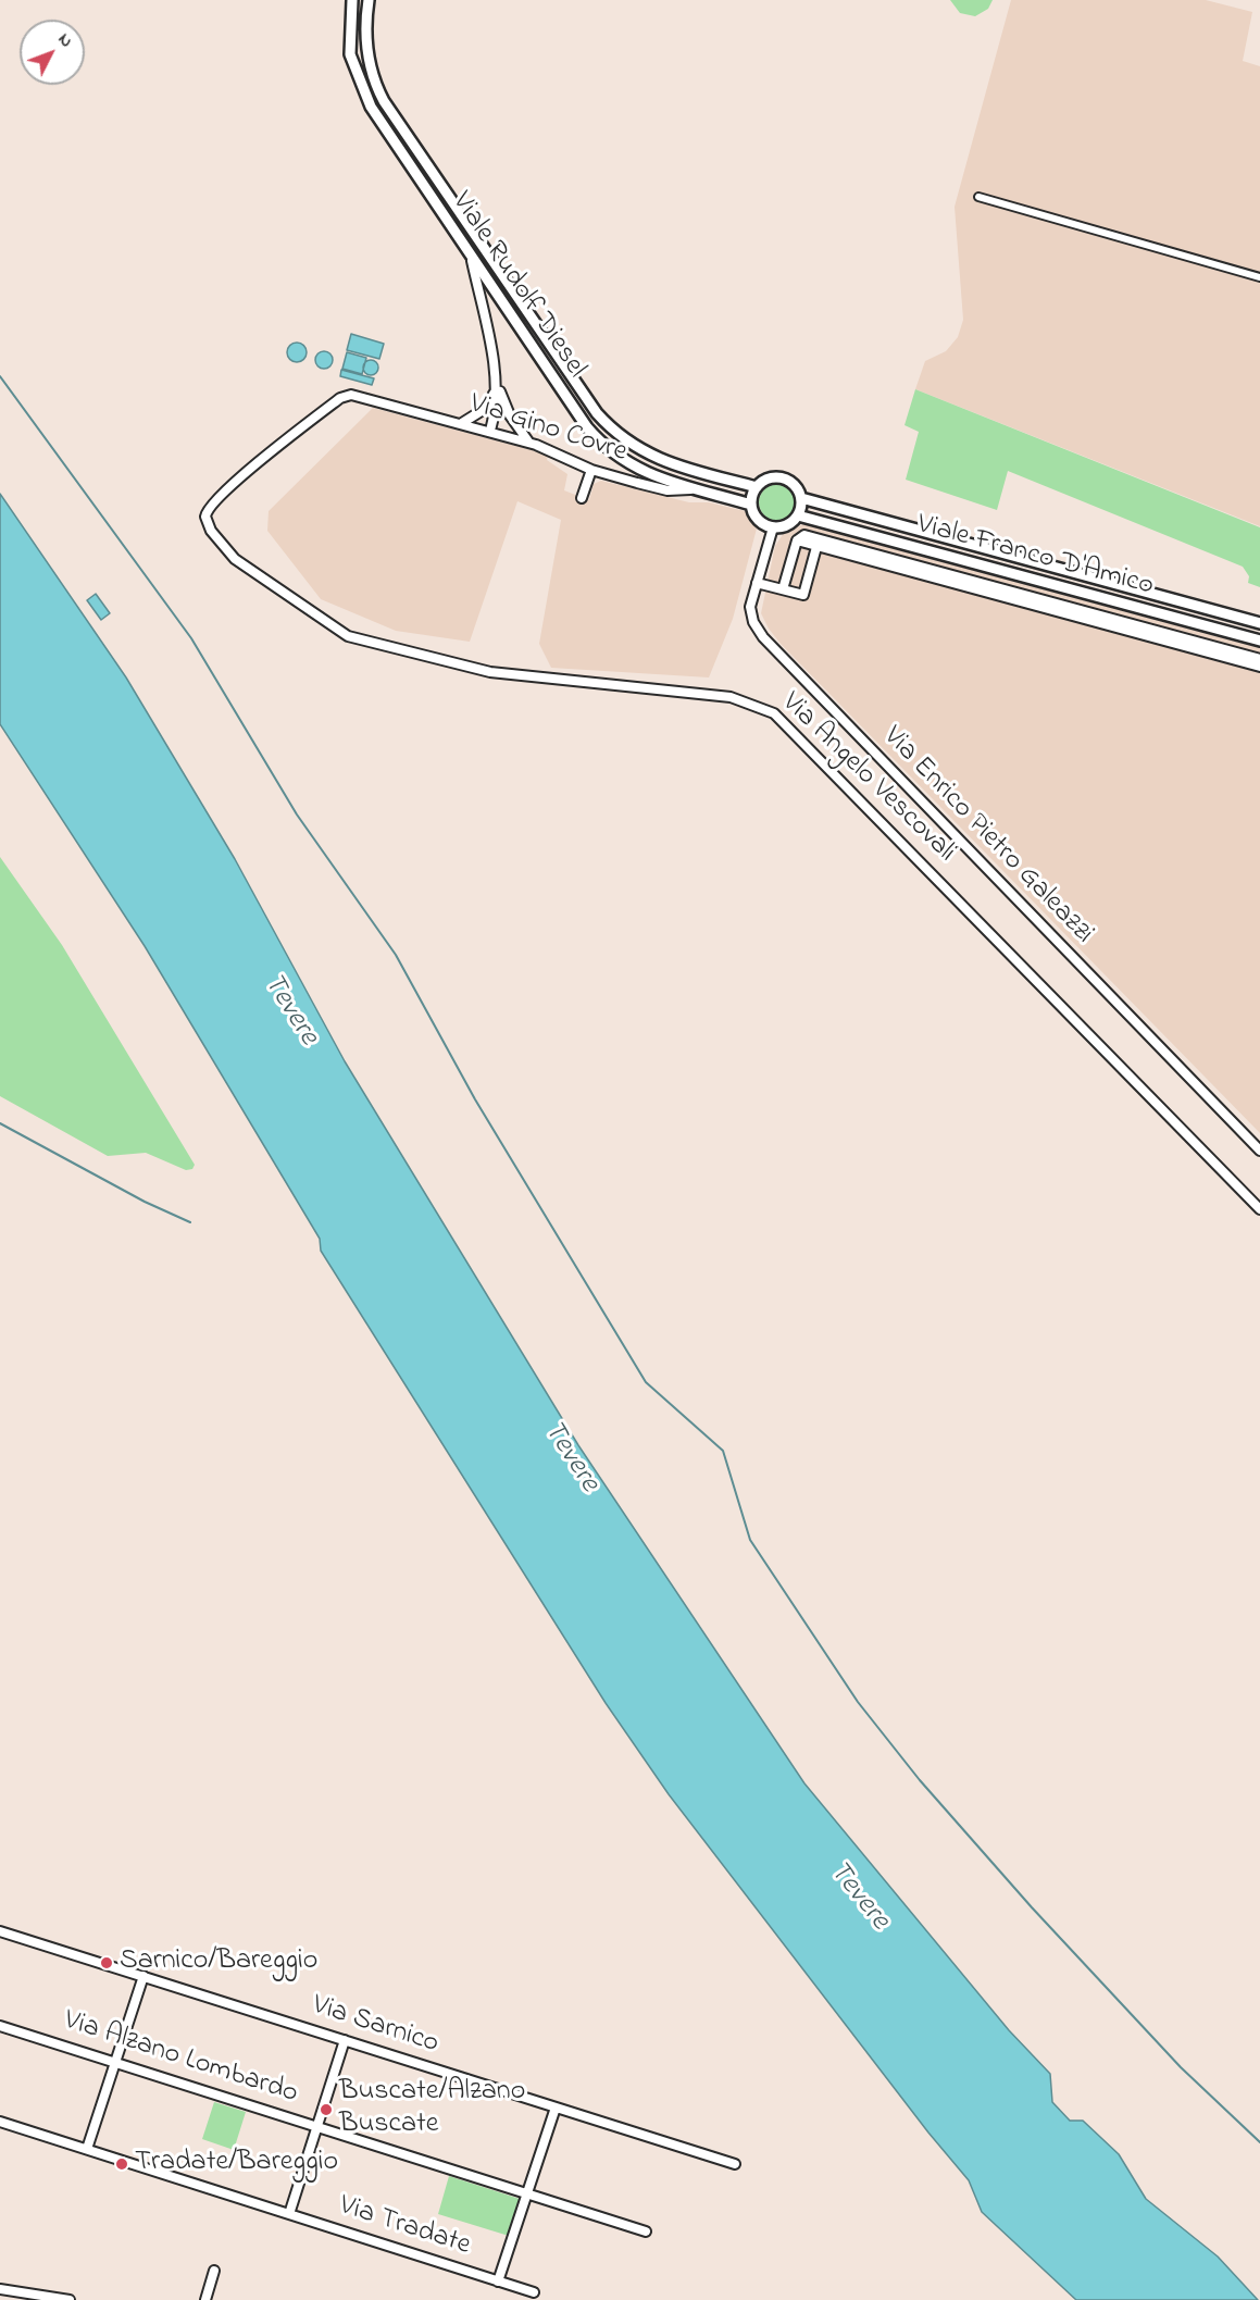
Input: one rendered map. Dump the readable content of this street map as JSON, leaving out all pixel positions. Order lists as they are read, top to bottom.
{
  "streets": {
    "street": [
      "Viale Rudolf Diesel",
      "Via Gino Covre",
      "Viale Franco D'Amico",
      "Via Angelo Vescovali",
      "Via Enrico Pietro Galeazzi",
      "Via Sarnico",
      "Via Alzano Lombardo",
      "Via Tradate"
    ]
  },
  "crossings": [
    ["Viale Rudolf Diesel", "Via Gino Covre"],
    ["Viale Rudolf Diesel", "Viale Franco D'Amico"],
    ["Viale Rudolf Diesel", "Via Enrico Pietro Galeazzi"],
    ["Via Gino Covre", "Via Angelo Vescovali"],
    ["Viale Franco D'Amico", "Via Enrico Pietro Galeazzi"]
  ],
  "water": ["Tevere"],
  "places": ["Sarnico/Bareggio", "Buscate/Alzano Buscate", "Tradate/Bareggio"],
  "north": "top right"
}
